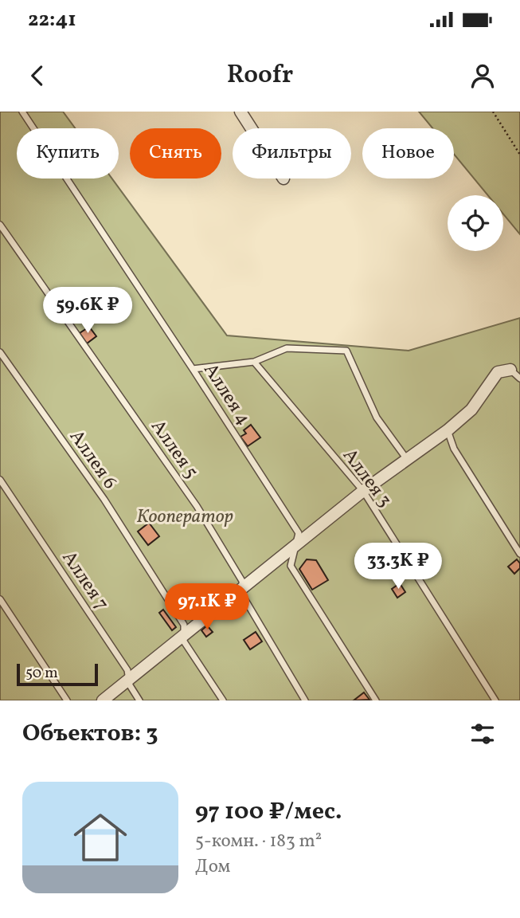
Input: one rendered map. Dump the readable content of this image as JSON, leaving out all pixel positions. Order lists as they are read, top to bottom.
{
  "streets": {
    "lane": [
      "Аллея 4",
      "Аллея 5",
      "Аллея 6",
      "Аллея 3",
      "Аллея 7"
    ]
  },
  "parks": ["Кооператор"],
  "scale_bar": "50 m",
  "page": {
    "status": "22:41",
    "header": "Roofr",
    "chip": [
      "Купить",
      "Снять",
      "Фильтры",
      "Новое"
    ],
    "price": ["59.6K ₽", "33.3K ₽", "97.1K ₽"],
    "scale": "50 m",
    "heading": "Объектов: 3",
    "list": [
      {
        "name": "97 100 ₽/мес.",
        "note": "5-комн. · 183 m² · Дом"
      }
    ]
  }
}
